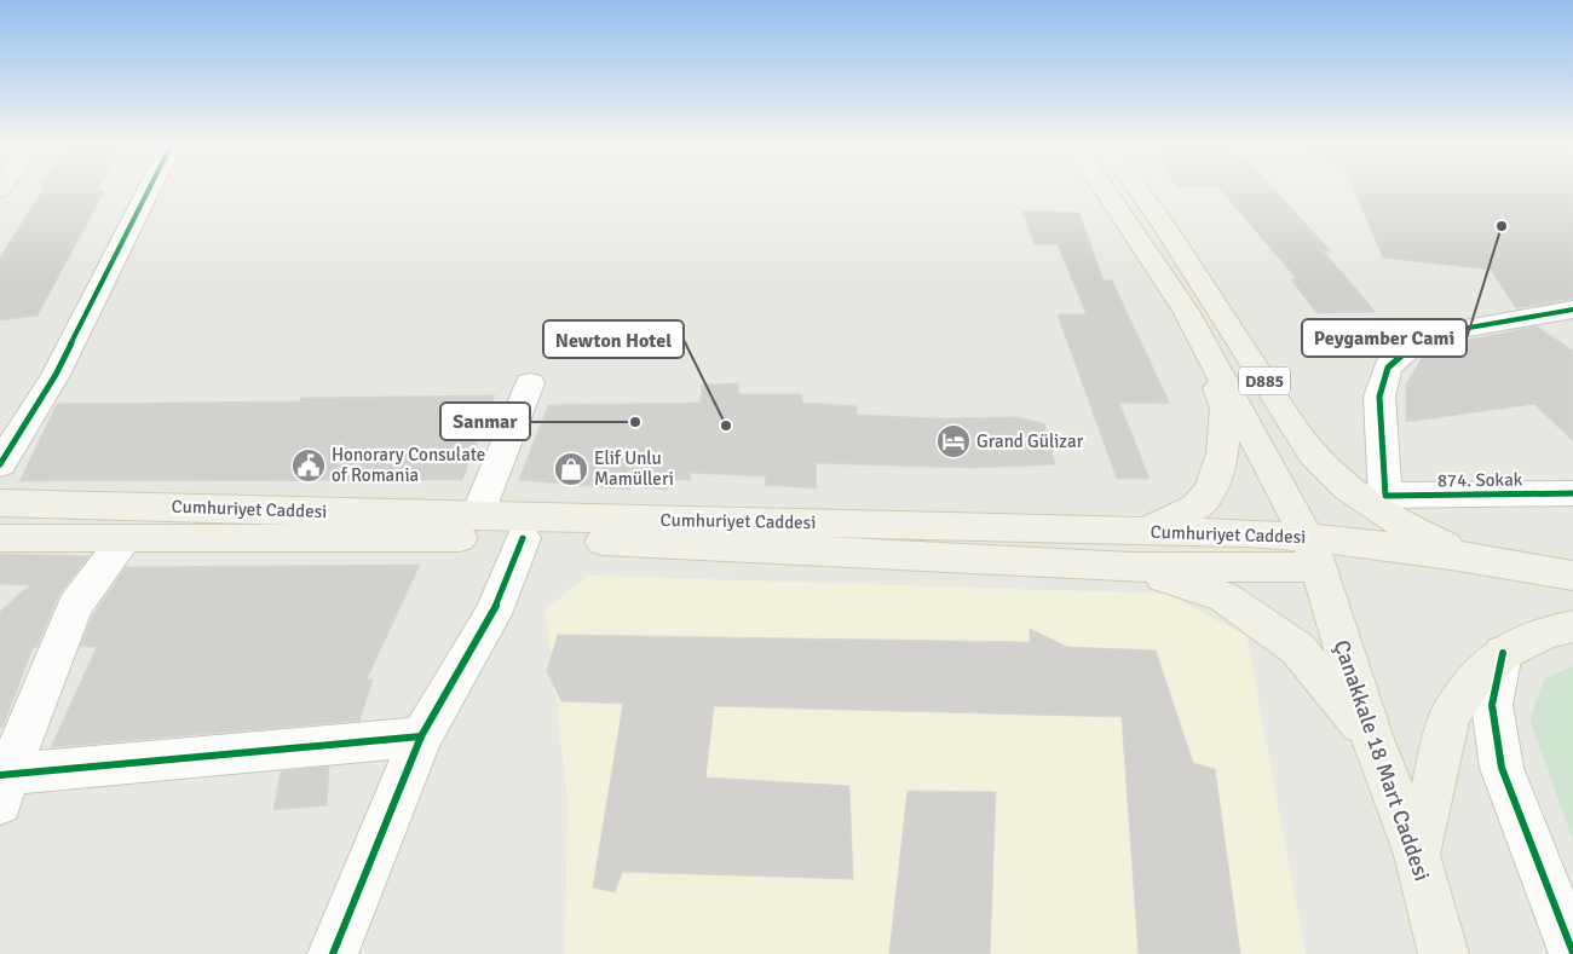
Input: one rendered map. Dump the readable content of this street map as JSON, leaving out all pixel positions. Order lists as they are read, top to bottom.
{
  "streets": {
    "main road": ["D885", "Cumhuriyet Caddesi", "Çanakkale 18 Mart Caddesi"],
    "street": ["874. Sokak"]
  },
  "crossings": [
    ["D885", "Cumhuriyet Caddesi"],
    ["D885", "Çanakkale 18 Mart Caddesi"],
    ["Cumhuriyet Caddesi", "Çanakkale 18 Mart Caddesi"]
  ],
  "places": {
    "other": ["Peygamber Cami", "Sanmar", "Newton Hotel"],
    "hotel": ["Grand Gülizar"],
    "public building": ["Honorary Consulate of Romania"],
    "shop": ["Elif Unlu Mamülleri"]
  }
}
